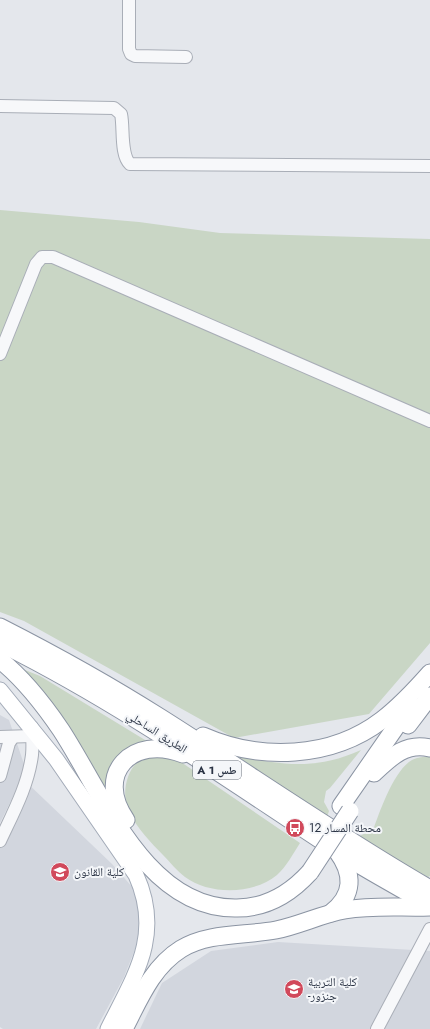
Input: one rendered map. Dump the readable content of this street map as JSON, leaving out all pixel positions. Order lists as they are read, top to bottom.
{
  "streets": {
    "highway": ["الطريق الساحلي", "A 1 طس"]
  },
  "places": {
    "bus stop": ["محطة المسار 12"],
    "school or university": ["كلية القانون", "كلية التربية -جنزور"]
  }
}
